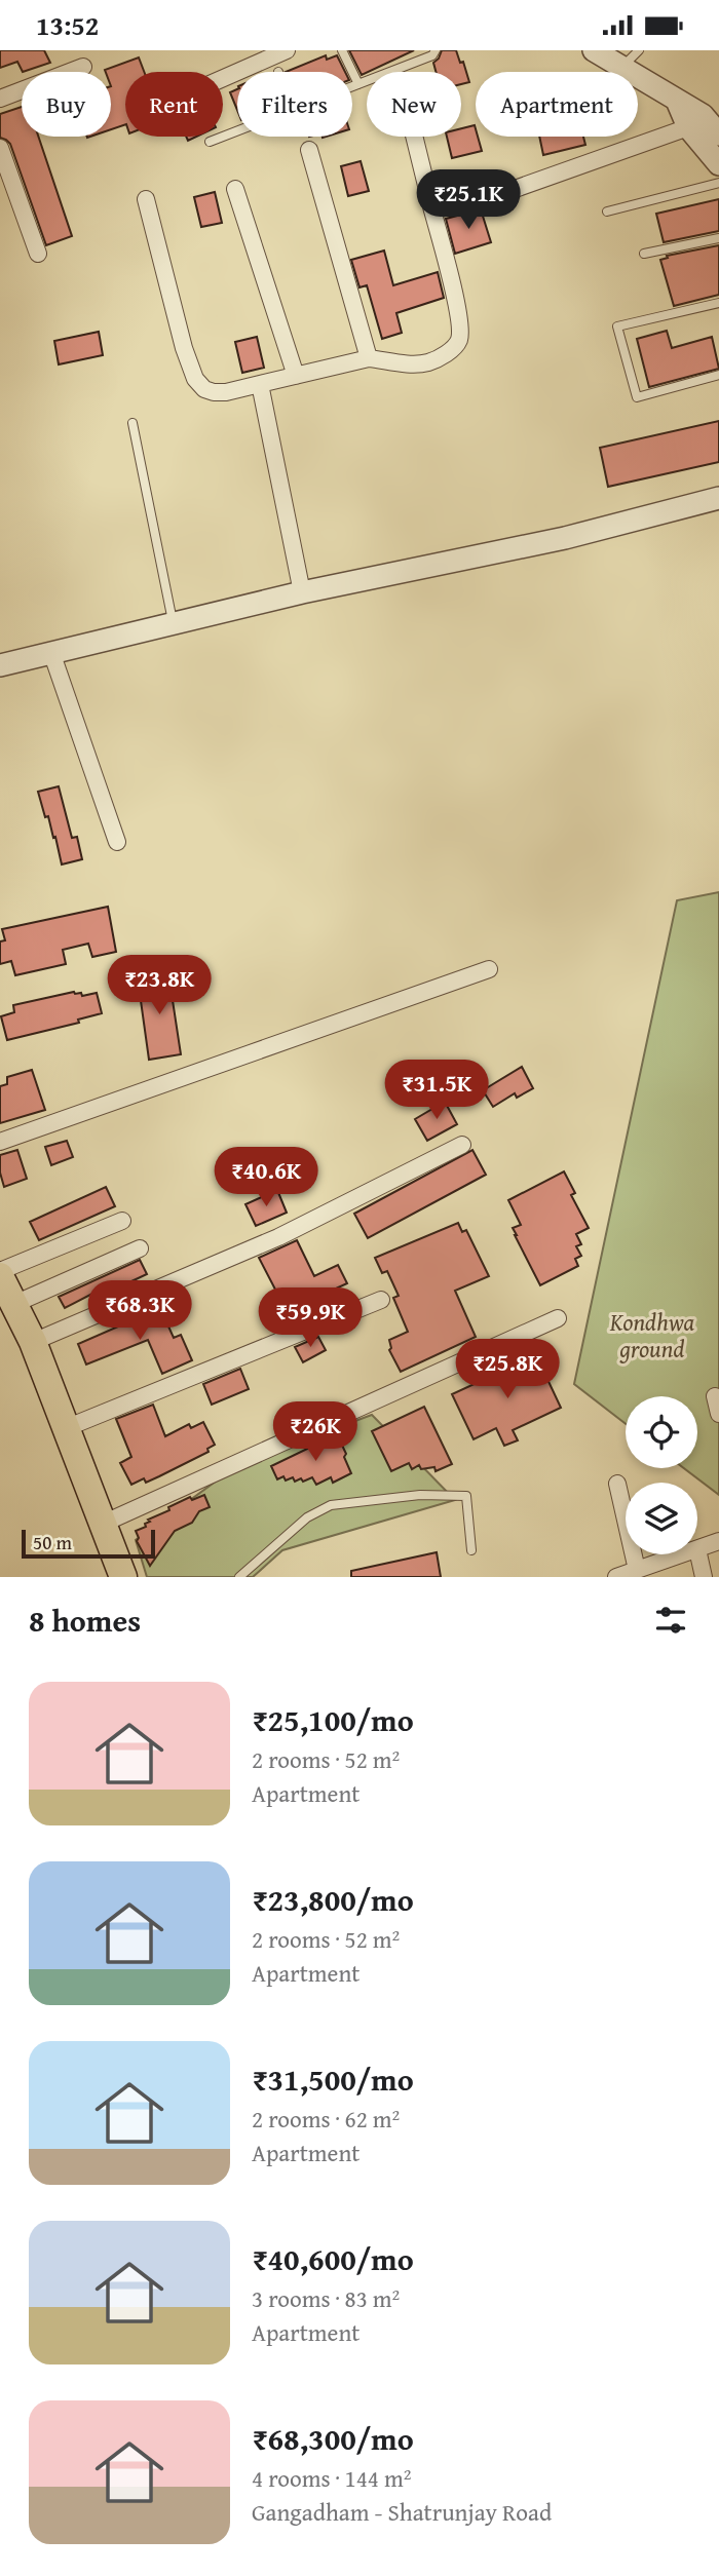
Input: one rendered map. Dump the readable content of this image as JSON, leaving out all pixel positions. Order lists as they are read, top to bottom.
{
  "parks": ["Kondhwa ground"],
  "scale_bar": "50 m",
  "page": {
    "status": "13:52",
    "chip": [
      "Buy",
      "Rent",
      "Filters",
      "New",
      "Apartment"
    ],
    "price": [
      "₹25.1K",
      "₹23.8K",
      "₹31.5K",
      "₹40.6K",
      "₹68.3K",
      "₹59.9K",
      "₹25.8K",
      "₹26K"
    ],
    "scale": "50 m",
    "heading": "8 homes",
    "list": [
      {
        "name": "₹25,100/mo",
        "note": "2 rooms · 52 m² · Apartment"
      },
      {
        "name": "₹23,800/mo",
        "note": "2 rooms · 52 m² · Apartment"
      },
      {
        "name": "₹31,500/mo",
        "note": "2 rooms · 62 m² · Apartment"
      },
      {
        "name": "₹40,600/mo",
        "note": "3 rooms · 83 m² · Apartment"
      },
      {
        "name": "₹68,300/mo",
        "note": "4 rooms · 144 m² · Gangadham - Shatrunjay Road"
      }
    ]
  }
}
